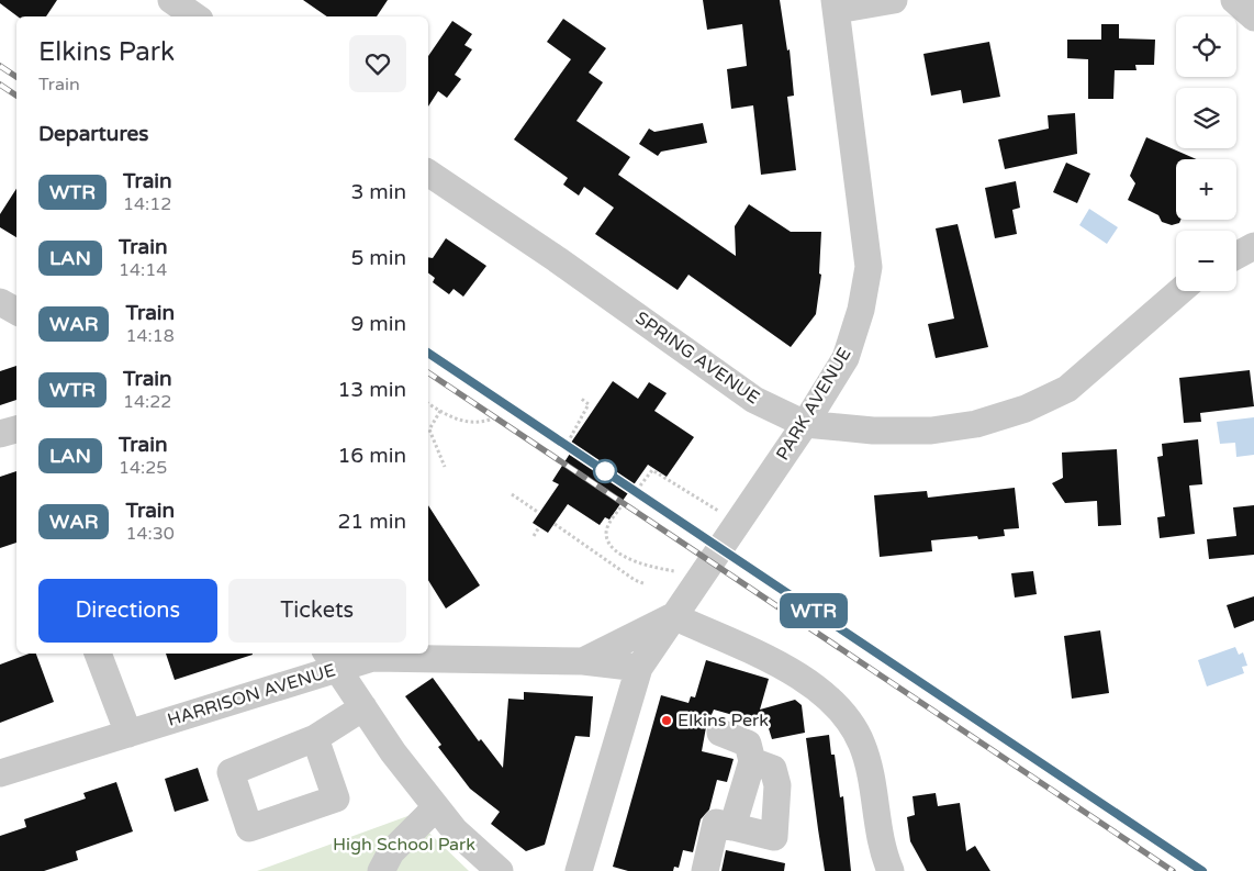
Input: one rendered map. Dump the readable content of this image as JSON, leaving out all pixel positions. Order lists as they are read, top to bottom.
{
  "streets": {
    "street": ["SPRING AVENUE", "PARK AVENUE", "HARRISON AVENUE"]
  },
  "crossings": [
    ["SPRING AVENUE", "PARK AVENUE"],
    ["PARK AVENUE", "HARRISON AVENUE"]
  ],
  "parks": ["High School Park"],
  "places": ["Elkins Perk"],
  "page": {
    "on_map": "WTR",
    "map_buttons": ["+", "−"],
    "heading": [
      ["Elkins Park", "Train"],
      "Departures"
    ],
    "list": [
      {
        "mark": "WTR",
        "name": "Train",
        "note": "14:12",
        "value": "3 min"
      },
      {
        "mark": "LAN",
        "name": "Train",
        "note": "14:14",
        "value": "5 min"
      },
      {
        "mark": "WAR",
        "name": "Train",
        "note": "14:18",
        "value": "9 min"
      },
      {
        "mark": "WTR",
        "name": "Train",
        "note": "14:22",
        "value": "13 min"
      },
      {
        "mark": "LAN",
        "name": "Train",
        "note": "14:25",
        "value": "16 min"
      },
      {
        "mark": "WAR",
        "name": "Train",
        "note": "14:30",
        "value": "21 min"
      }
    ],
    "buttons": ["Directions", "Tickets"]
  }
}
